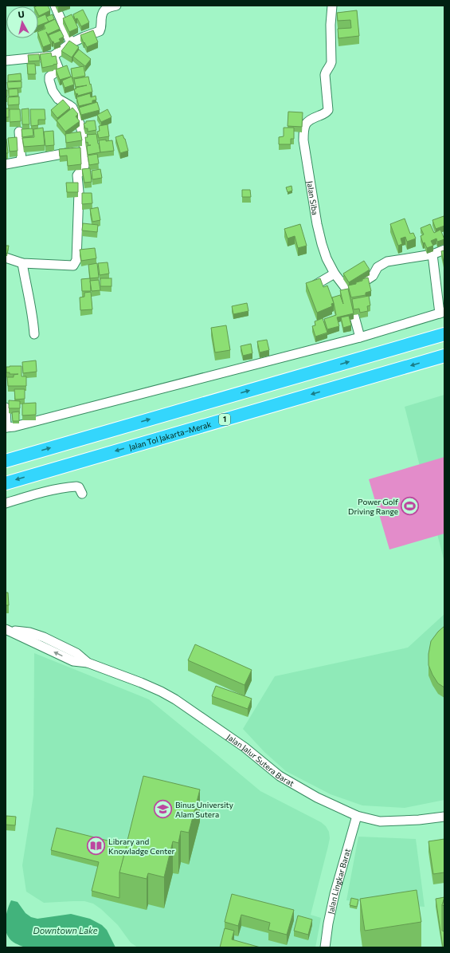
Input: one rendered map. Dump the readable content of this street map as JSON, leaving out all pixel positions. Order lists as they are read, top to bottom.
{
  "streets": {
    "highway": ["1", "Jalan Tol Jakarta–Merak"],
    "street": ["Jalan Siba", "Jalan Jalur Sutera Barat", "Jalan Lingkar Barat"]
  },
  "crossings": [
    ["Jalan Jalur Sutera Barat", "Jalan Lingkar Barat"]
  ],
  "water": ["Downtown Lake"],
  "places": {
    "sports": ["Power Golf Driving Range"],
    "school or university": ["Binus University Alam Sutera"],
    "library": ["Library and Knowladge Center"]
  },
  "north": "top"
}
